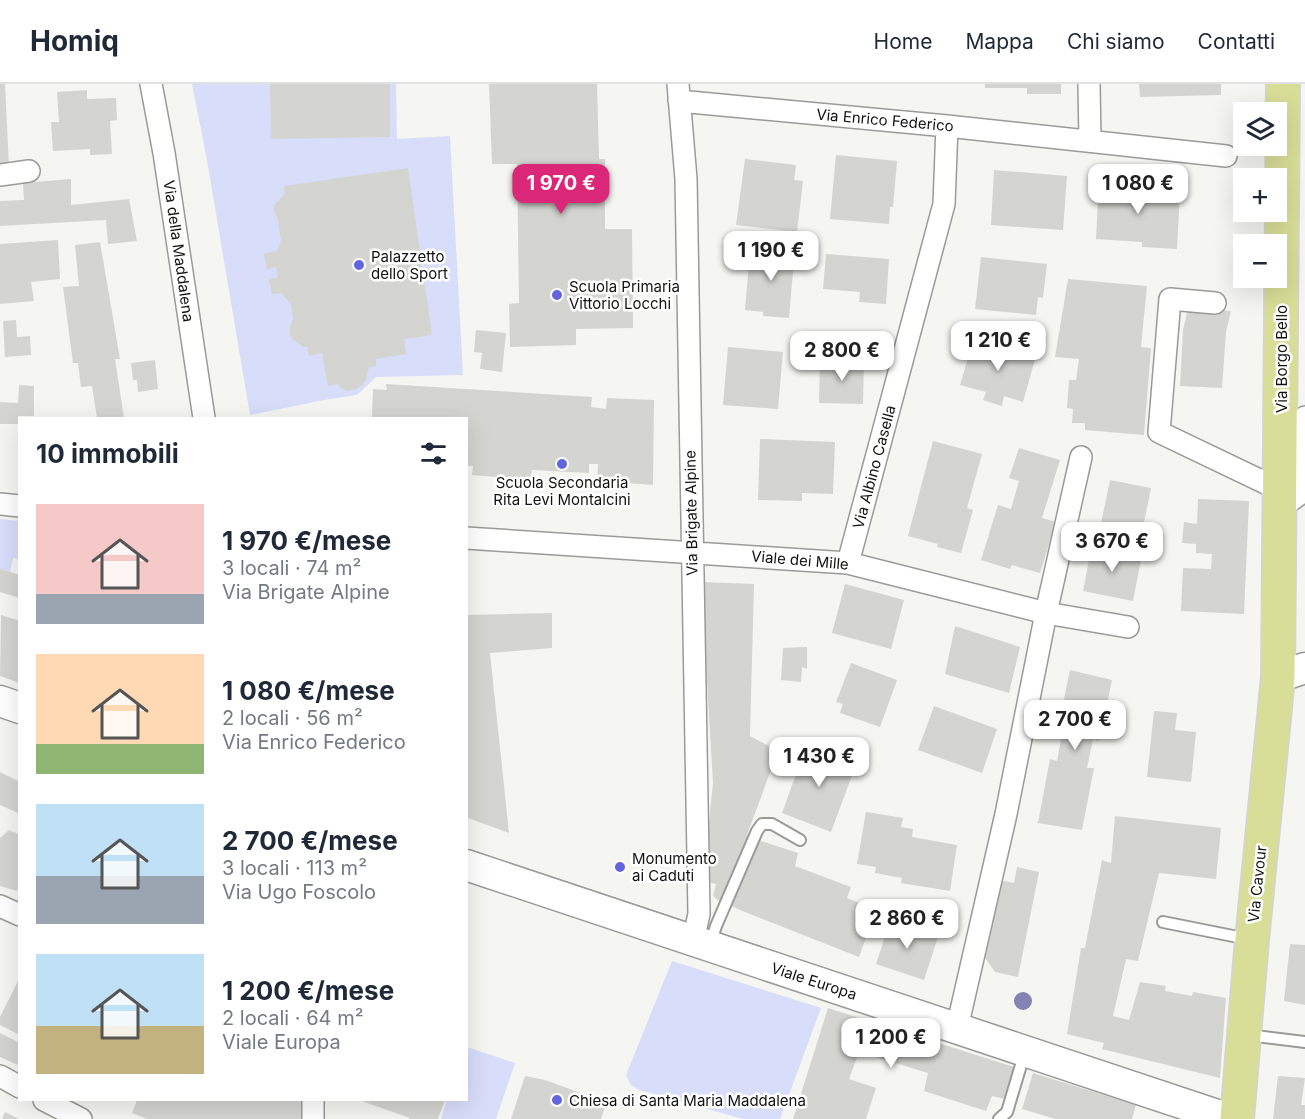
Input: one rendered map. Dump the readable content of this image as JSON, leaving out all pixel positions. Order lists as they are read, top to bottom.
{
  "streets": {
    "main road": ["Via Borgo Bello", "Via Cavour"],
    "street": [
      "Via Enrico Federico",
      "Via della Maddalena",
      "Via Albino Casella",
      "Via Brigate Alpine",
      "Viale dei Mille",
      "Viale Europa"
    ]
  },
  "crossings": [
    ["Via Enrico Federico", "Via Albino Casella"],
    ["Via Enrico Federico", "Via Brigate Alpine"],
    ["Via Borgo Bello", "Via Cavour"],
    ["Via Albino Casella", "Viale dei Mille"],
    ["Via Brigate Alpine", "Viale dei Mille"],
    ["Via Brigate Alpine", "Viale Europa"]
  ],
  "places": [
    "Palazzetto dello Sport",
    "Scuola Primaria Vittorio Locchi",
    "Scuola Secondaria Rita Levi Montalcini",
    "Monumento ai Caduti",
    "Chiesa di Santa Maria Maddalena"
  ],
  "page": {
    "header": "Homiq",
    "nav": [
      "Home",
      "Mappa",
      "Chi siamo",
      "Contatti"
    ],
    "map_buttons": ["+", "−"],
    "price": [
      "1 970 €",
      "1 080 €",
      "1 190 €",
      "1 210 €",
      "2 800 €",
      "3 670 €",
      "2 700 €",
      "1 430 €",
      "2 860 €",
      "1 200 €"
    ],
    "heading": "10 immobili",
    "list": [
      {
        "name": "1 970 €/mese",
        "note": "3 locali · 74 m² · Via Brigate Alpine"
      },
      {
        "name": "1 080 €/mese",
        "note": "2 locali · 56 m² · Via Enrico Federico"
      },
      {
        "name": "2 700 €/mese",
        "note": "3 locali · 113 m² · Via Ugo Foscolo"
      },
      {
        "name": "1 200 €/mese",
        "note": "2 locali · 64 m² · Viale Europa"
      }
    ]
  }
}
